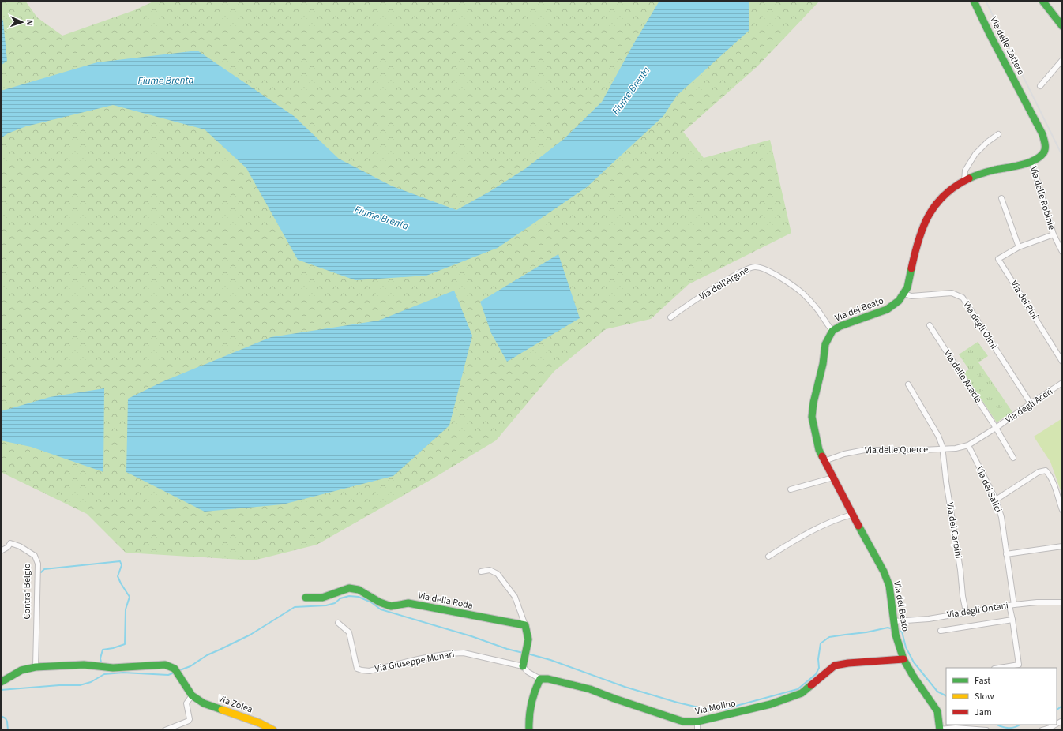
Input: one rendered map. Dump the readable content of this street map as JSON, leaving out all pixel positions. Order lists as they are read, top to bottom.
{
  "streets": {
    "street": [
      "Via delle Zattere",
      "Via delle Robinie",
      "Via dell'Argine",
      "Via dei Pini",
      "Via del Beato",
      "Via degli Olmi",
      "Via delle Acacie",
      "Via degli Aceri",
      "Via delle Querce",
      "Via dei Salici",
      "Via dei Carpini",
      "Contra' Belgio",
      "Via della Roda",
      "Via degli Ontani",
      "Via Giuseppe Munari",
      "Via Zolea",
      "Via Molino"
    ]
  },
  "crossings": [
    ["Via delle Zattere", "Via del Beato"],
    ["Via delle Robinie", "Via dei Pini"],
    ["Via delle Robinie", "Via del Beato"],
    ["Via dell'Argine", "Via del Beato"],
    ["Via del Beato", "Via degli Olmi"],
    ["Via del Beato", "Via delle Querce"],
    ["Via del Beato", "Via degli Ontani"],
    ["Via del Beato", "Via Molino"],
    ["Via degli Olmi", "Via degli Aceri"],
    ["Via delle Acacie", "Via degli Aceri"],
    ["Via degli Aceri", "Via delle Querce"],
    ["Via degli Aceri", "Via dei Salici"],
    ["Via delle Querce", "Via dei Salici"],
    ["Via delle Querce", "Via dei Carpini"],
    ["Via dei Salici", "Via degli Ontani"],
    ["Via dei Carpini", "Via degli Ontani"],
    ["Contra' Belgio", "Via Zolea"]
  ],
  "water": ["Fiume Brenta"],
  "legend": ["Fast", "Slow", "Jam"],
  "north": "right"
}
